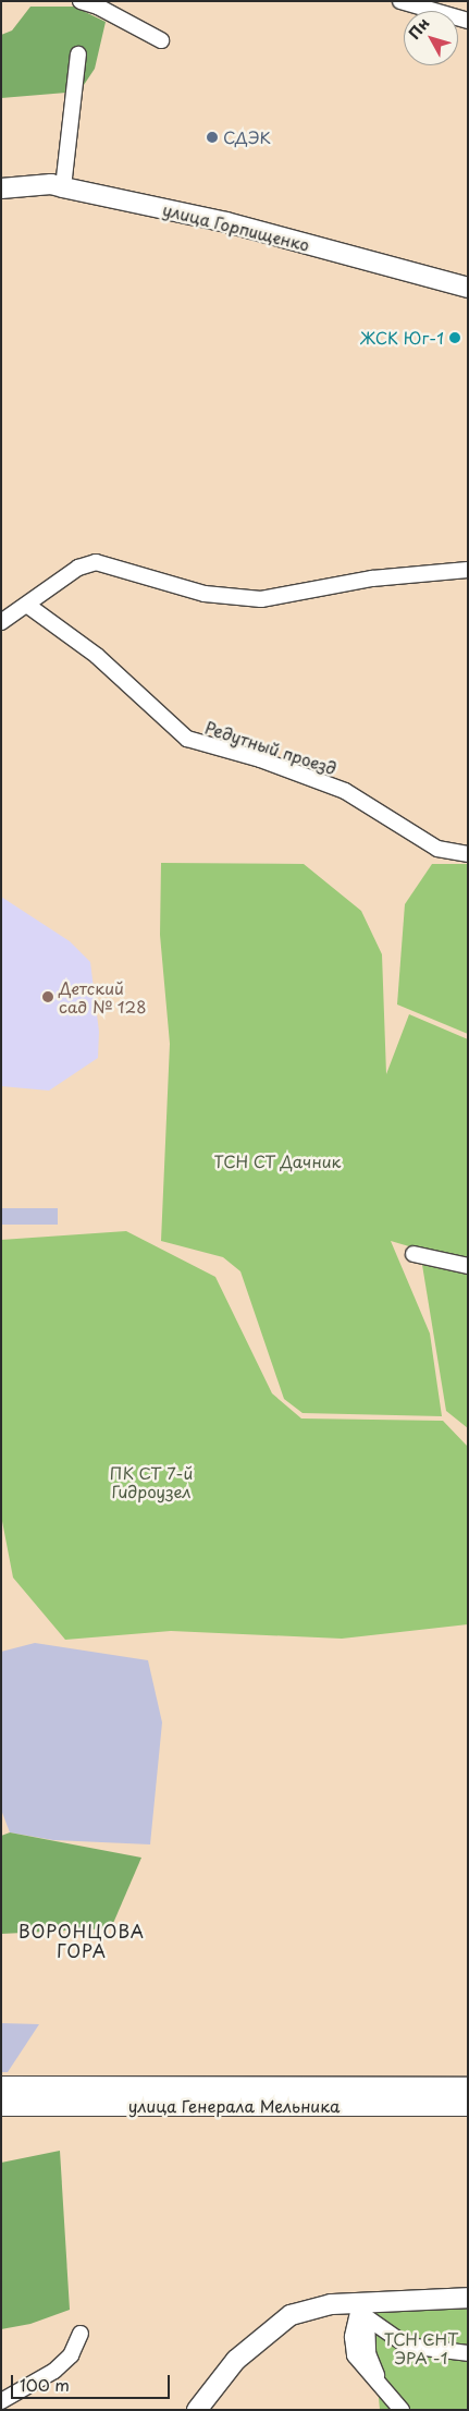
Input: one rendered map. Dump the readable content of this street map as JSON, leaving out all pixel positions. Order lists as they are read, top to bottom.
{
  "streets": {
    "main road": ["улица Горпищенко", "улица Генерала Мельника"],
    "street": ["Редутный проезд"]
  },
  "districts": ["ВОРОНЦОВА ГОРА"],
  "parks": ["ТСН СТ Дачник", "ПК СТ 7-й Гидроузел", "ТСН СНТ ЭРА -1"],
  "places": ["СДЭК", "ЖСК Юг-1", "Детский сад № 128"],
  "scale_bar": "100 m",
  "north": "top left"
}
